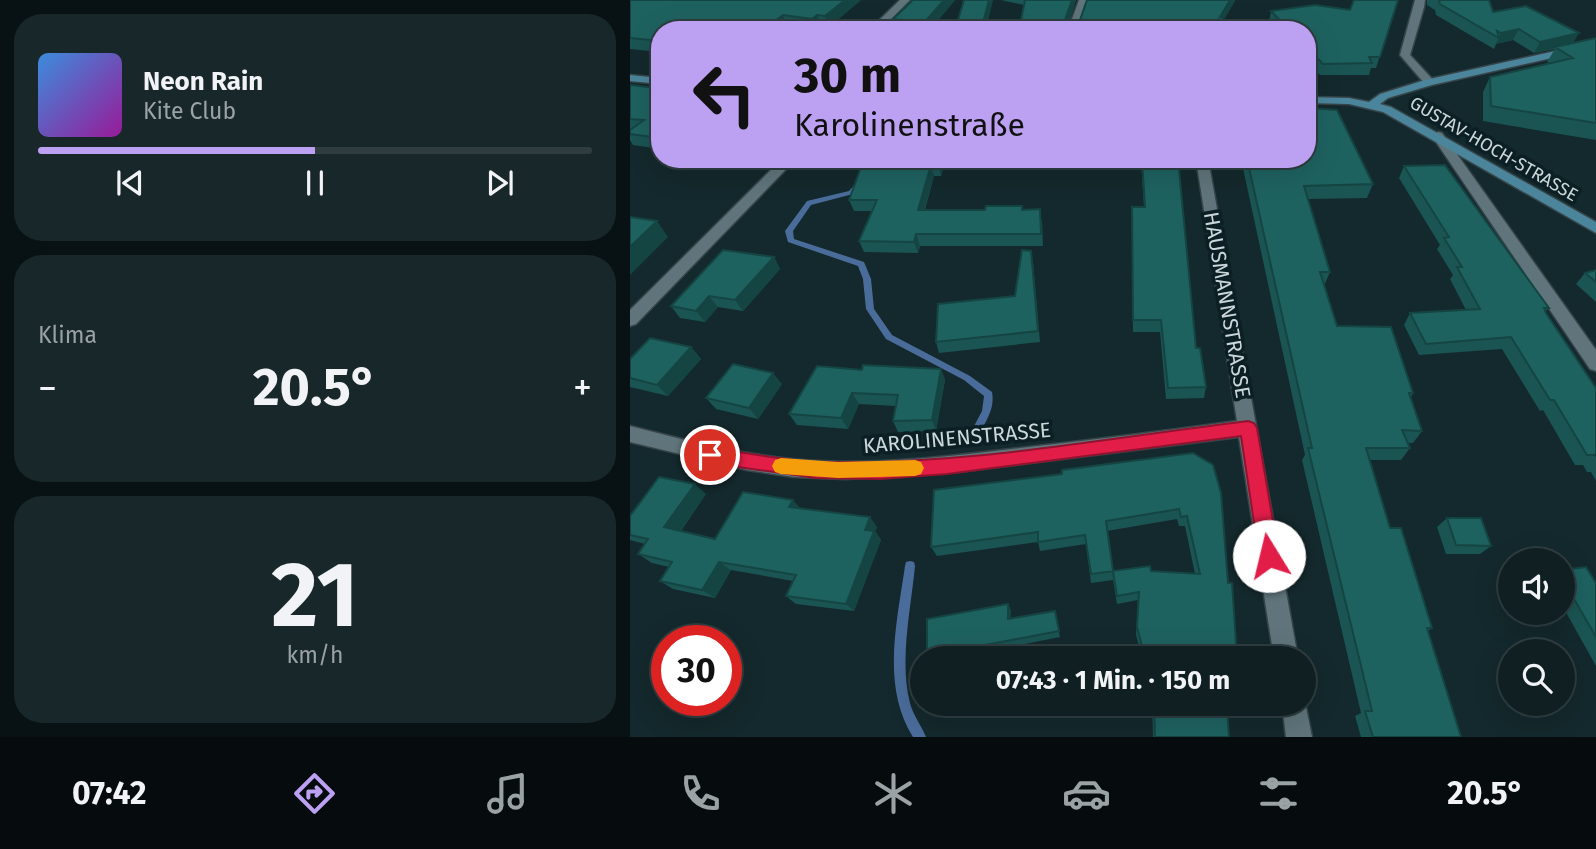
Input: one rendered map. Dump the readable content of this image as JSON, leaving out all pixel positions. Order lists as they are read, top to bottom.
{
  "streets": {
    "main road": ["GUSTAV-HOCH-STRASSE"],
    "street": ["HAUSMANNSTRASSE", "KAROLINENSTRASSE"]
  },
  "crossings": [
    ["HAUSMANNSTRASSE", "KAROLINENSTRASSE"]
  ],
  "page": {
    "turn": ["30 m", "Karolinenstraße"],
    "song": ["Neon Rain", "Kite Club"],
    "tile": [
      "Klima",
      ["21", "km/h"]
    ],
    "heat": ["−", "20.5°", "+"],
    "limit": "30",
    "trip": "07:43 · 1 Min. · 150 m",
    "tabs": ["07:42", "20.5°"]
  }
}
